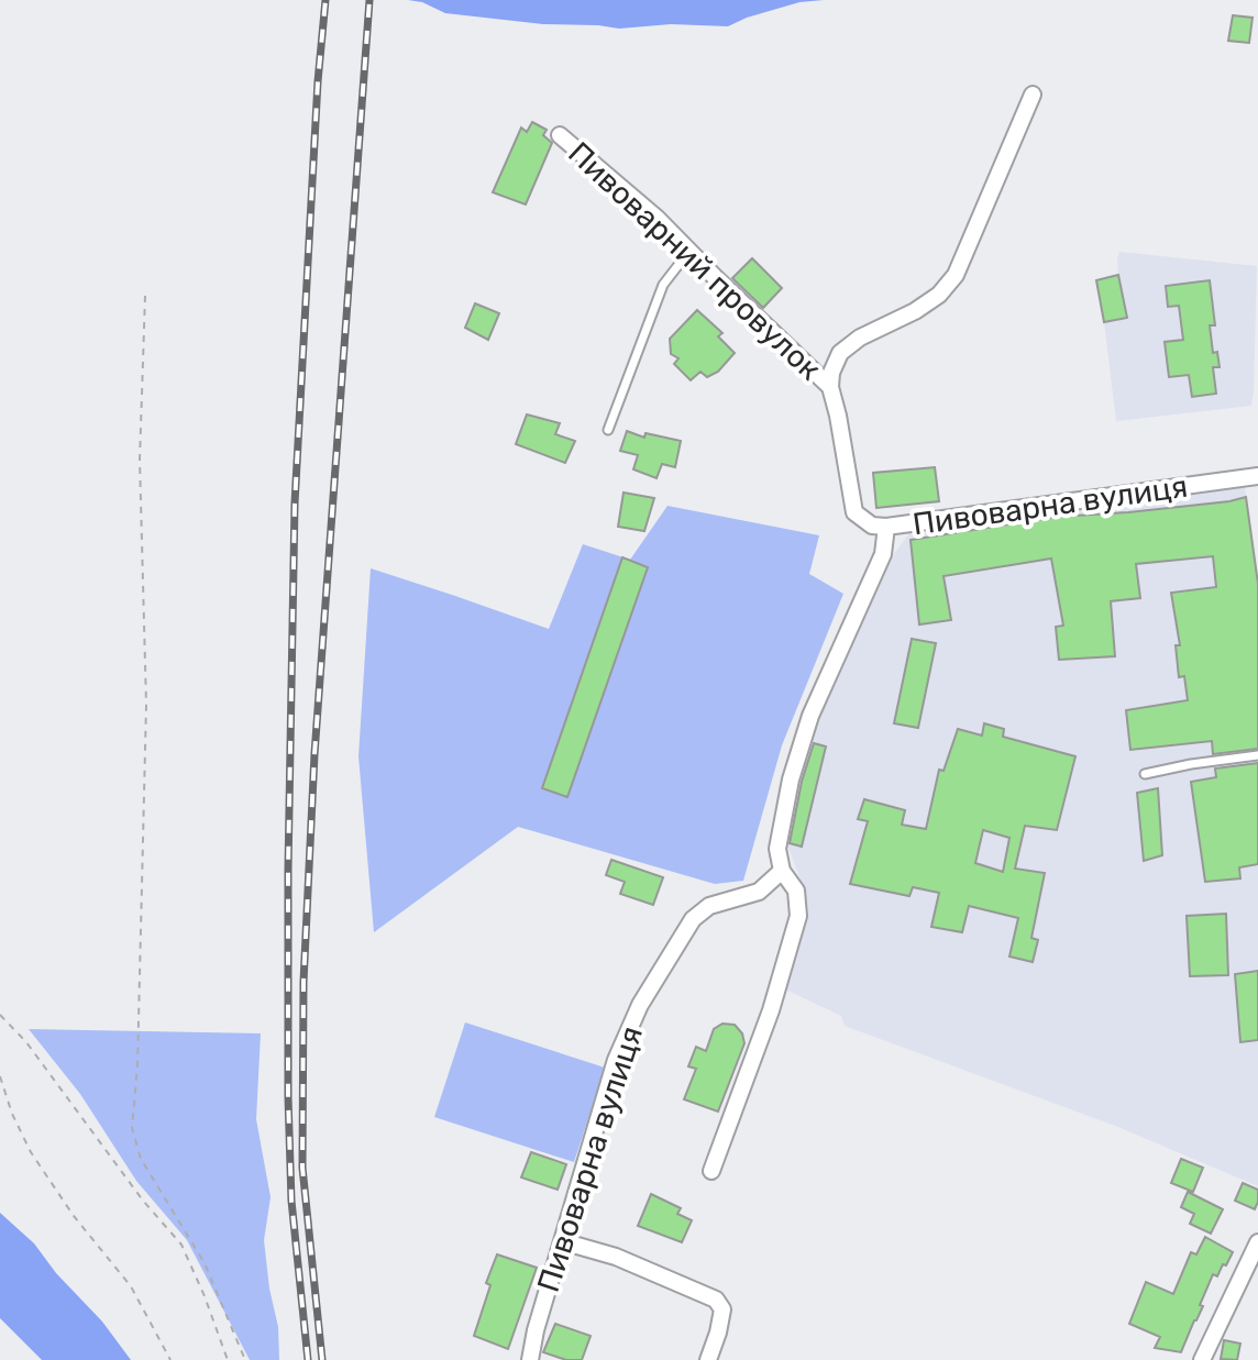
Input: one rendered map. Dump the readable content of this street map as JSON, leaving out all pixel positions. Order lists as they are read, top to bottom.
{
  "streets": {
    "street": ["Пивоварний провулок", "Пивоварна вулиця"]
  },
  "crossings": [
    ["Пивоварний провулок", "Пивоварна вулиця"]
  ]
}
